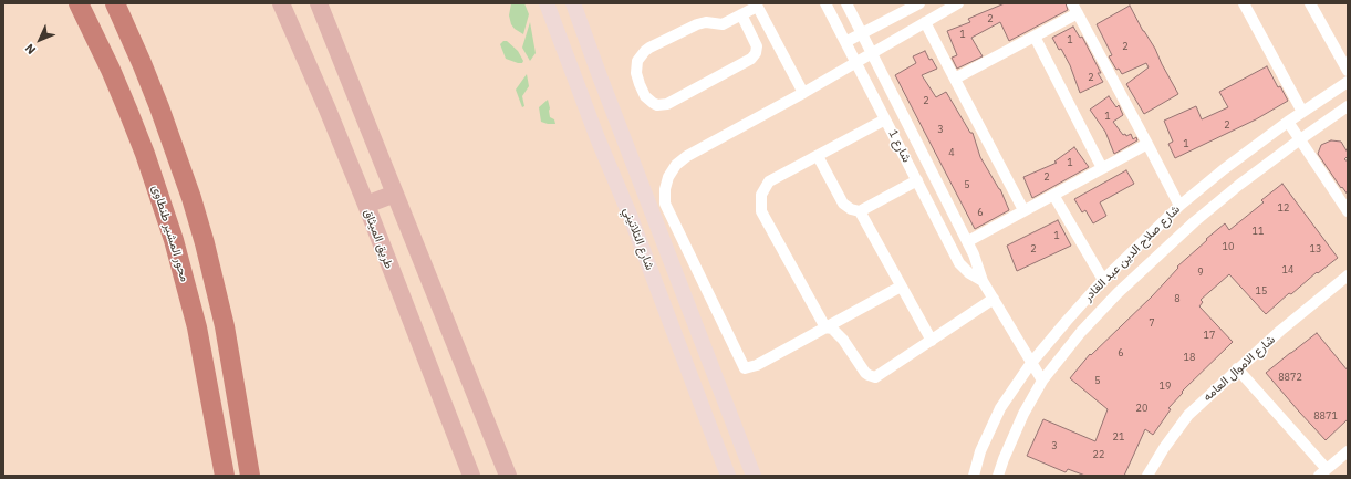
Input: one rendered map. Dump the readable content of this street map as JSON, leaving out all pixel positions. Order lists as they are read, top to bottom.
{
  "streets": {
    "highway": ["محور المشير طنطاوى"],
    "main road": ["طريق الميثاق", "شارع التلاتيني"],
    "street": ["شارع 1", "شارع صلاح الدين عبد القادر", "شارع الاموال العامه"]
  },
  "crossings": [
    ["شارع 1", "شارع صلاح الدين عبد القادر"]
  ],
  "house_numbers": [
    "2",
    "1",
    "1",
    "2",
    "2",
    "2",
    "1",
    "2",
    "3",
    "1",
    "4",
    "1",
    "2",
    "5",
    "12",
    "6",
    "11",
    "1",
    "10",
    "2",
    "13",
    "14",
    "9",
    "15",
    "8",
    "7",
    "17",
    "6",
    "18",
    "8872",
    "5",
    "19",
    "20",
    "8871",
    "21",
    "3",
    "22"
  ],
  "north": "bottom left"
}
